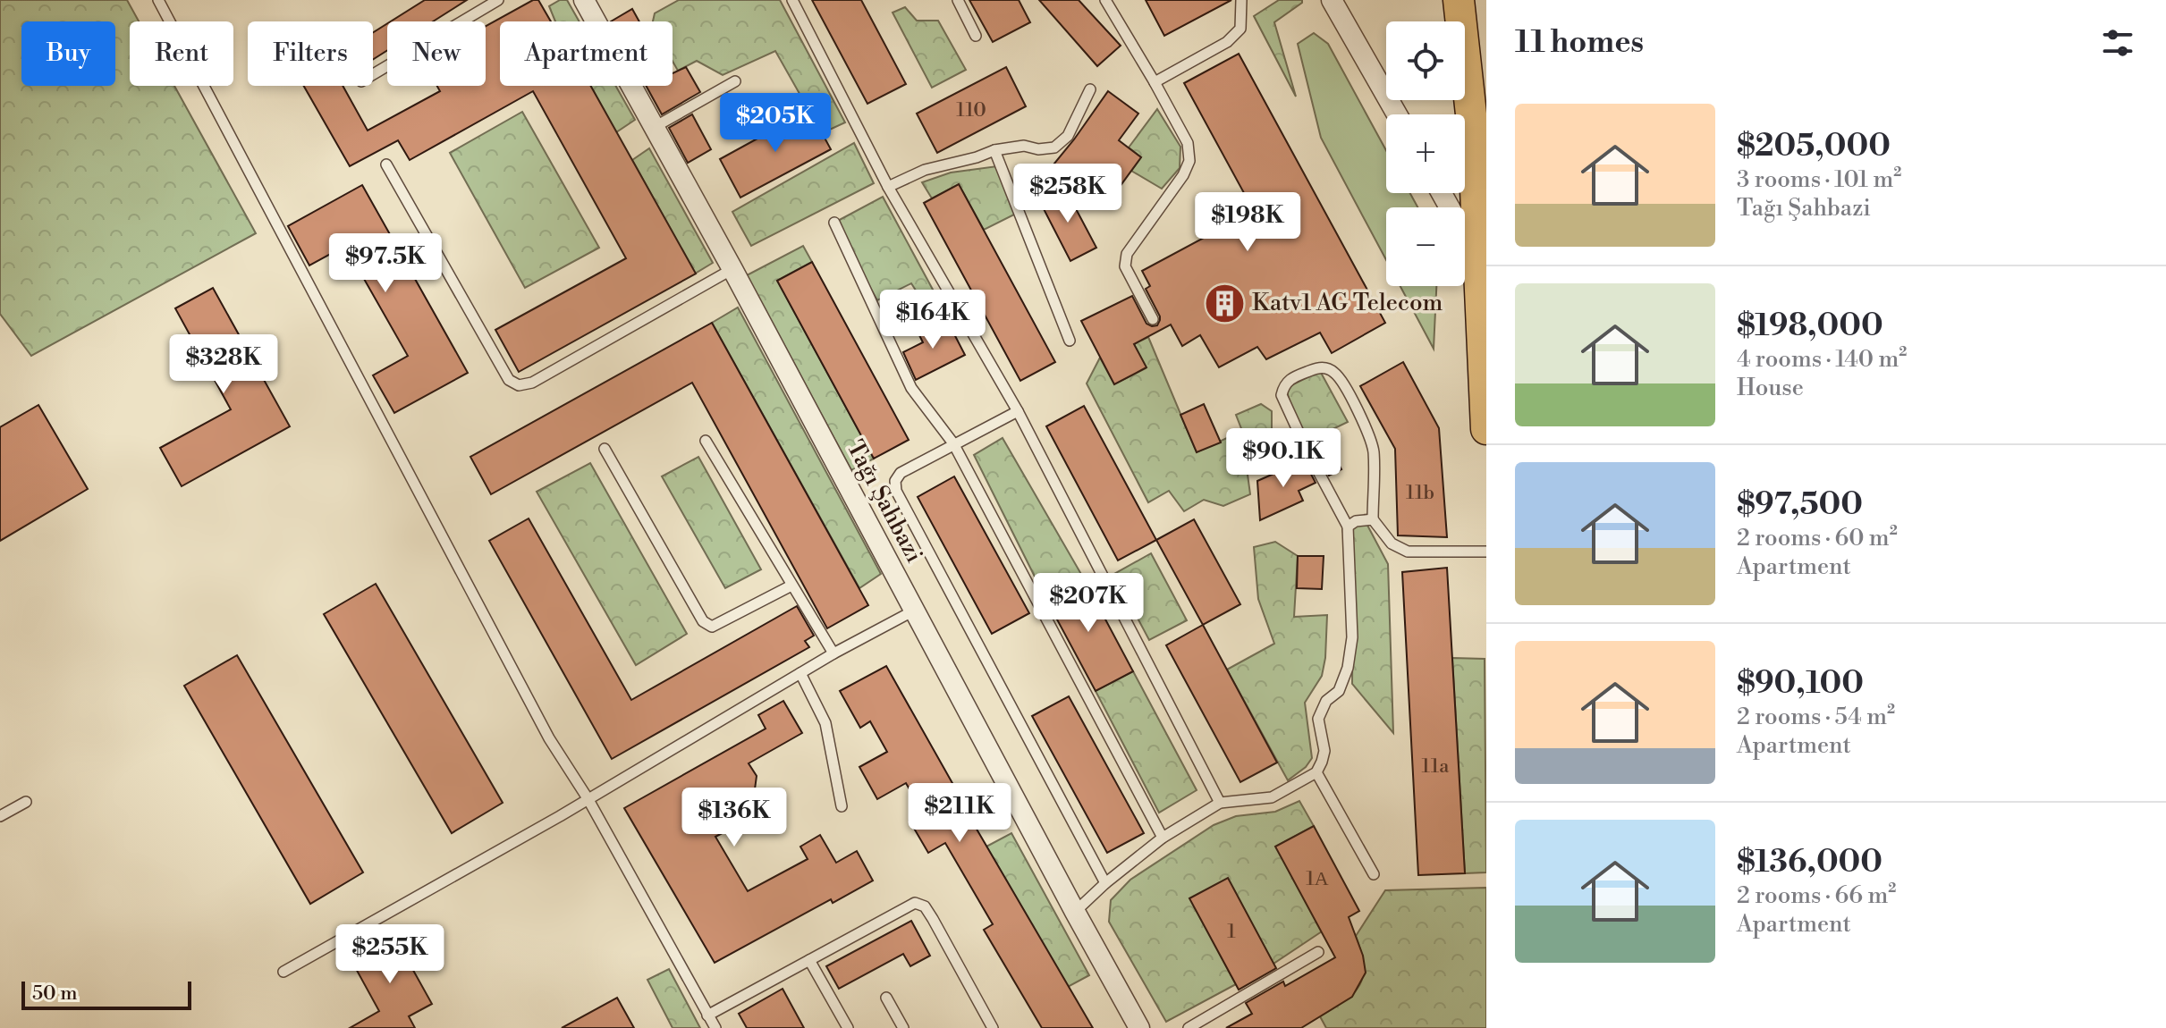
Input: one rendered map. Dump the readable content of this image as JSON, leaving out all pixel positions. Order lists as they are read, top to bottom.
{
  "streets": {
    "street": ["Tağı Şahbazi"]
  },
  "places": {
    "building": ["Katv1 AG Telecom"]
  },
  "house_numbers": [
    "110",
    "11b",
    "11a",
    "1А",
    "1"
  ],
  "scale_bar": "50 m",
  "page": {
    "heading": "11 homes",
    "map_buttons": ["+", "−"],
    "chip": [
      "Buy",
      "Rent",
      "Filters",
      "New",
      "Apartment"
    ],
    "list": [
      {
        "name": "$205,000",
        "note": "3 rooms · 101 m² · Tağı Şahbazi"
      },
      {
        "name": "$198,000",
        "note": "4 rooms · 140 m² · House"
      },
      {
        "name": "$97,500",
        "note": "2 rooms · 60 m² · Apartment"
      },
      {
        "name": "$90,100",
        "note": "2 rooms · 54 m² · Apartment"
      },
      {
        "name": "$136,000",
        "note": "2 rooms · 66 m² · Apartment"
      }
    ],
    "price": [
      "$205K",
      "$258K",
      "$198K",
      "$97.5K",
      "$164K",
      "$328K",
      "$90.1K",
      "$207K",
      "$211K",
      "$136K",
      "$255K"
    ],
    "scale": "50 m"
  }
}
